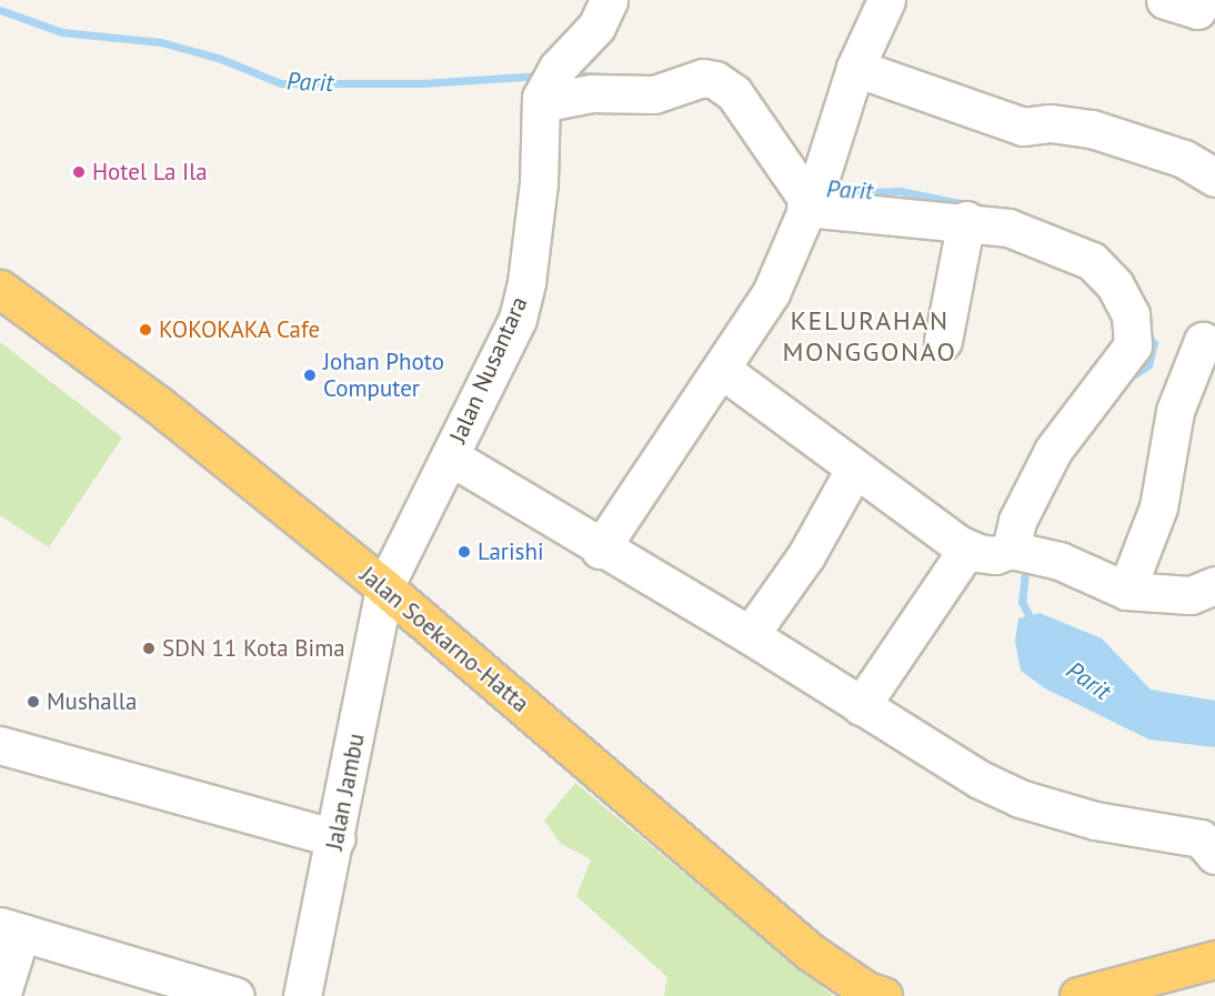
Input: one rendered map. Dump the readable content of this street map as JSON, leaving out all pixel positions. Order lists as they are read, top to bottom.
{
  "streets": {
    "highway": ["Jalan Soekarno-Hatta"],
    "street": ["Jalan Nusantara", "Jalan Jambu"]
  },
  "crossings": [
    ["Jalan Nusantara", "Jalan Soekarno-Hatta"],
    ["Jalan Nusantara", "Jalan Jambu"],
    ["Jalan Soekarno-Hatta", "Jalan Jambu"]
  ],
  "districts": ["KELURAHAN MONGGONAO"],
  "water": ["Parit"],
  "places": [
    "Hotel La Ila",
    "KOKOKAKA Cafe",
    "Johan Photo Computer",
    "Larishi",
    "SDN 11 Kota Bima",
    "Mushalla"
  ]
}
